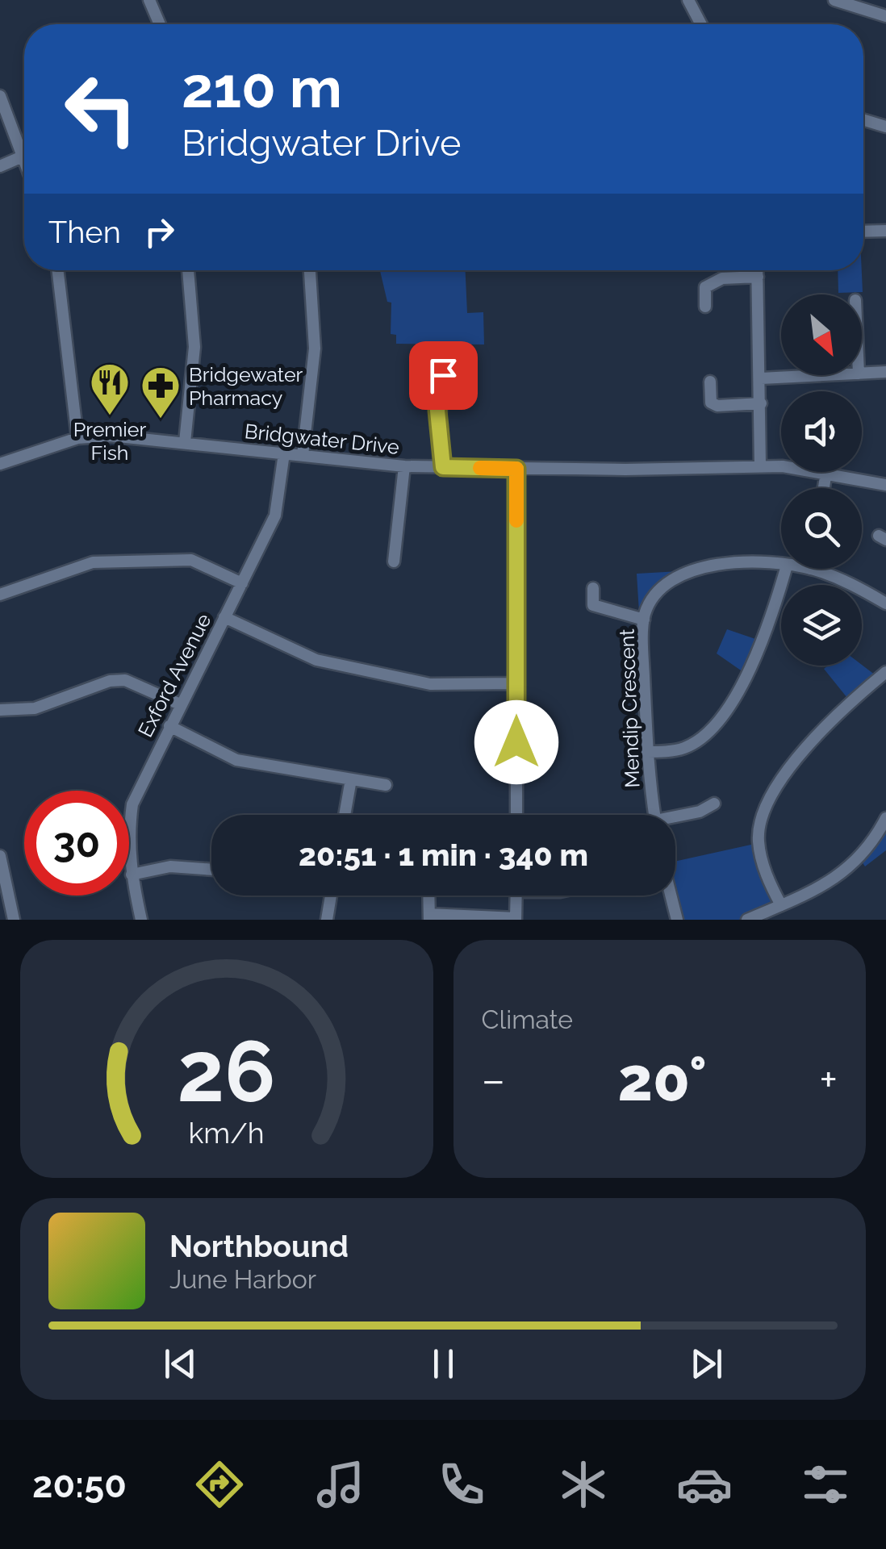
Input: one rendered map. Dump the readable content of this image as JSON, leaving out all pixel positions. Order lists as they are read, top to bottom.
{
  "streets": {
    "street": ["Bridgwater Drive", "Exford Avenue", "Mendip Crescent"]
  },
  "crossings": [
    ["Bridgwater Drive", "Exford Avenue"]
  ],
  "places": {
    "restaurant": ["Premier Fish"],
    "pharmacy": ["Bridgewater Pharmacy"]
  },
  "north": "bottom right",
  "page": {
    "turn": ["210 m", "Bridgwater Drive"],
    "then": "Then",
    "limit": "30",
    "trip": "20:51 · 1 min · 340 m",
    "tile": "Climate",
    "heat": ["−", "20°", "+"],
    "song": ["Northbound", "June Harbor"],
    "tabs": "20:50",
    "gauge": ["26", "km/h"]
  }
}
